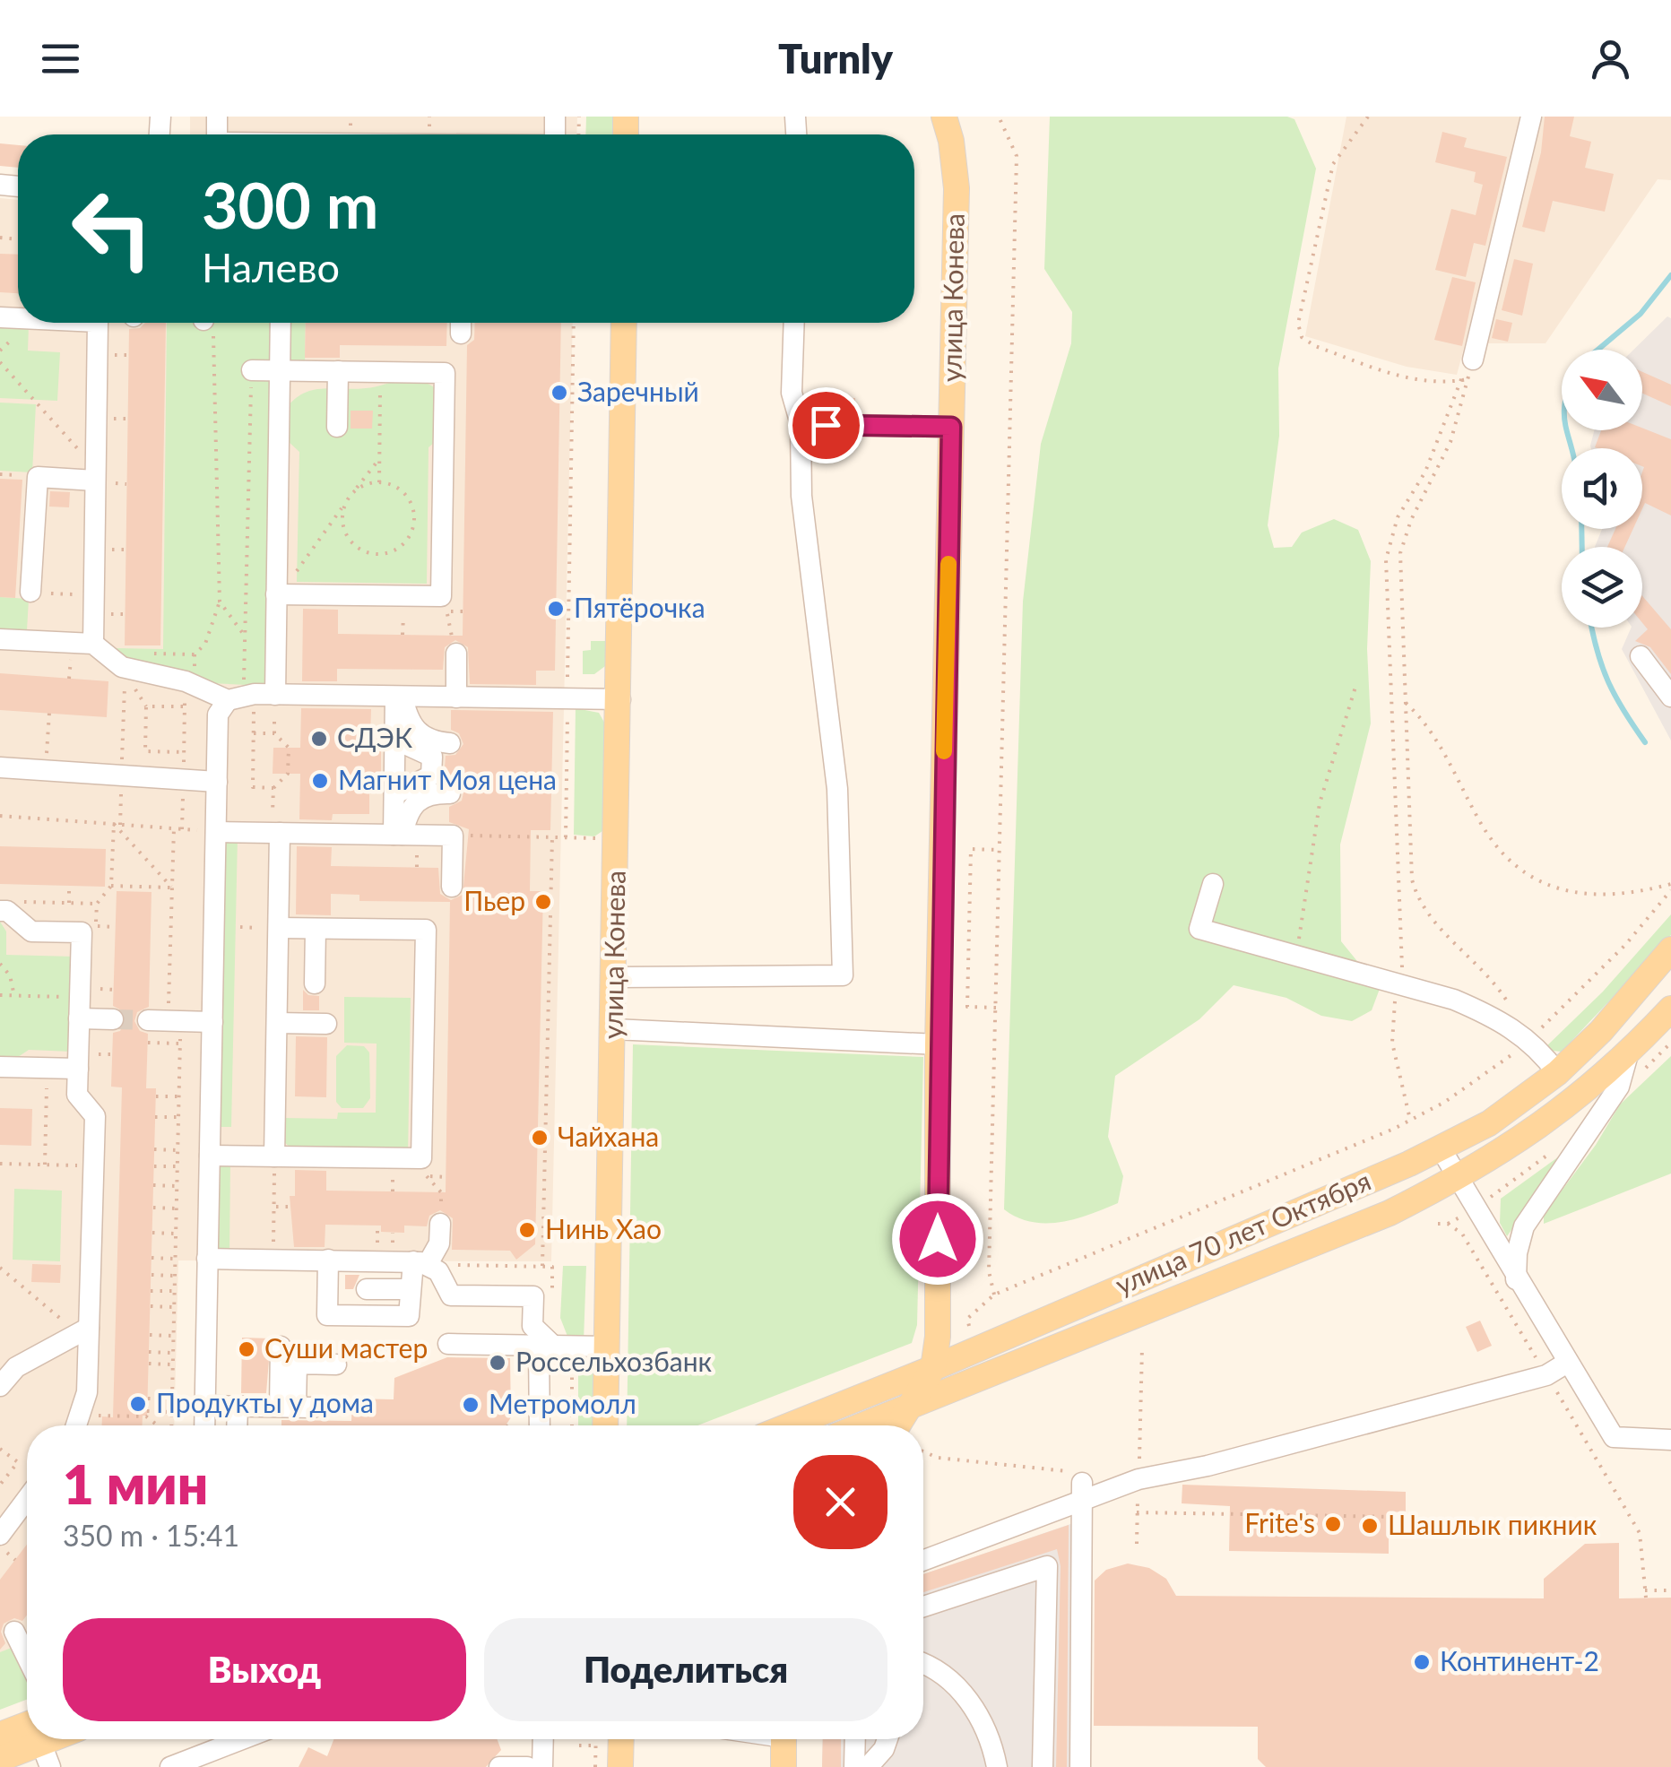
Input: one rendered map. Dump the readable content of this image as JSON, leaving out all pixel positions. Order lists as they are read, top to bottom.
{
  "streets": {
    "main road": ["улица Конева", "улица 70 лет Октября"]
  },
  "crossings": [
    ["улица Конева", "улица 70 лет Октября"]
  ],
  "places": [
    "Заречный",
    "Пятёрочка",
    "СДЭК",
    "Магнит Моя цена",
    "Пьер",
    "Чайхана",
    "Нинь Хао",
    "Суши мастер",
    "Россельхозбанк",
    "Продукты у дома",
    "Метромолл",
    "Frite's",
    "Шашлык пикник",
    "Континент-2"
  ],
  "north": "top left",
  "page": {
    "header": "Turnly",
    "turn": ["300 m", "Налево"],
    "heading": ["1 мин", "350 m · 15:41"],
    "buttons": ["Выход", "Поделиться"]
  }
}
